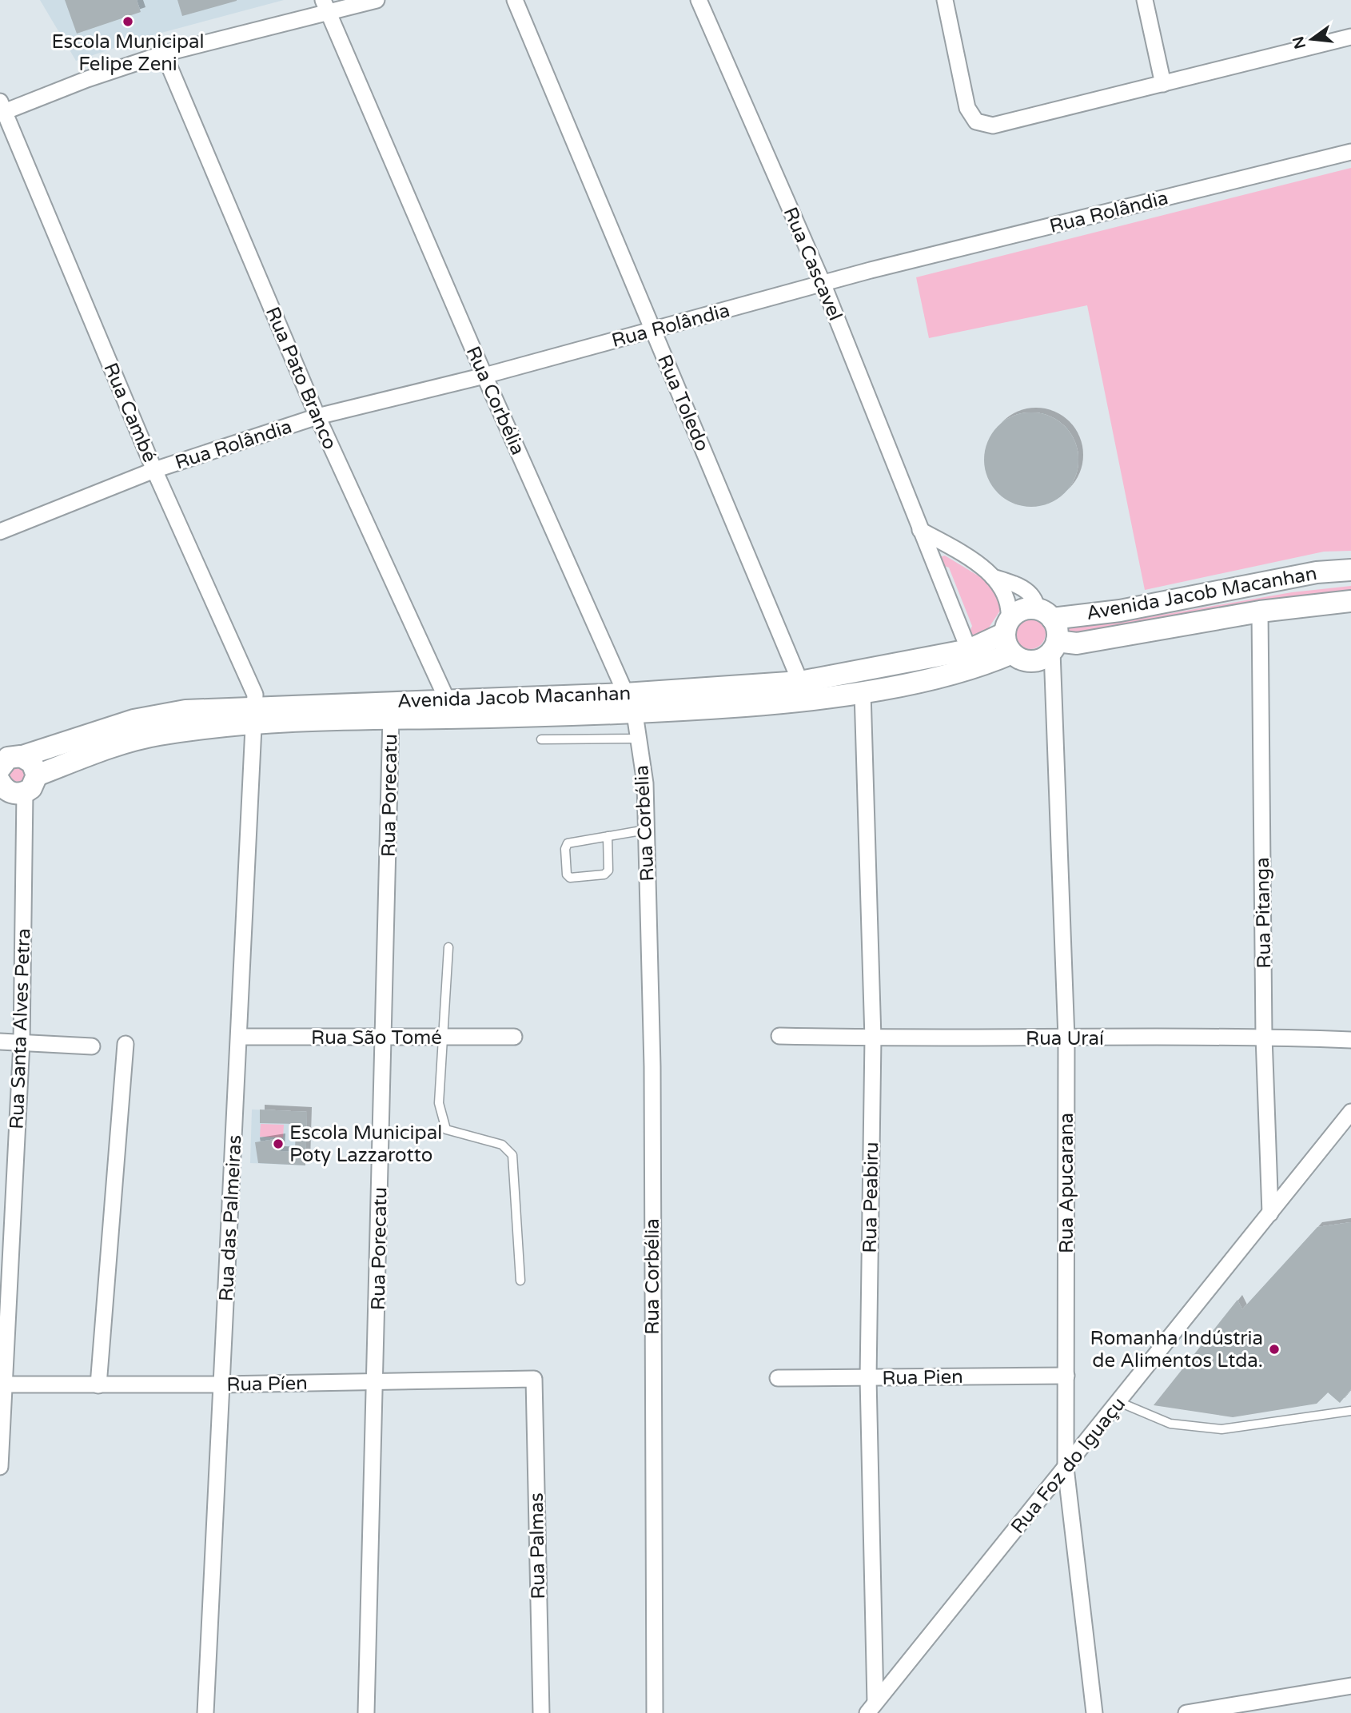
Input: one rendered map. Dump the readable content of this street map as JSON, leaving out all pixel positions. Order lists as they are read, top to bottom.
{
  "streets": {
    "main road": ["Avenida Jacob Macanhan"],
    "street": [
      "Rua Rolândia",
      "Rua Cascavel",
      "Rua Pato Branco",
      "Rua Corbélia",
      "Rua Toledo",
      "Rua Cambé",
      "Rua Porecatu",
      "Rua Pitanga",
      "Rua Santa Alves Petra",
      "Rua São Tomé",
      "Rua Uraí",
      "Rua Apucarana",
      "Rua Peabiru",
      "Rua das Palmeiras",
      "Rua Pien",
      "Rua Píen",
      "Rua Foz do Iguaçu",
      "Rua Palmas"
    ]
  },
  "crossings": [
    ["Rua Rolândia", "Rua Cascavel"],
    ["Rua Rolândia", "Rua Pato Branco"],
    ["Rua Rolândia", "Rua Corbélia"],
    ["Rua Rolândia", "Rua Toledo"],
    ["Rua Rolândia", "Rua Cambé"],
    ["Rua Cascavel", "Avenida Jacob Macanhan"],
    ["Rua Pato Branco", "Avenida Jacob Macanhan"],
    ["Rua Corbélia", "Avenida Jacob Macanhan"],
    ["Rua Toledo", "Avenida Jacob Macanhan"],
    ["Rua Cambé", "Avenida Jacob Macanhan"],
    ["Rua Cambé", "Rua das Palmeiras"],
    ["Avenida Jacob Macanhan", "Rua Porecatu"],
    ["Avenida Jacob Macanhan", "Rua Pitanga"],
    ["Avenida Jacob Macanhan", "Rua Santa Alves Petra"],
    ["Avenida Jacob Macanhan", "Rua Apucarana"],
    ["Avenida Jacob Macanhan", "Rua Peabiru"],
    ["Avenida Jacob Macanhan", "Rua das Palmeiras"],
    ["Rua Porecatu", "Rua São Tomé"],
    ["Rua Porecatu", "Rua Píen"],
    ["Rua Pitanga", "Rua Uraí"],
    ["Rua Pitanga", "Rua Foz do Iguaçu"],
    ["Rua Santa Alves Petra", "Rua Píen"],
    ["Rua São Tomé", "Rua das Palmeiras"],
    ["Rua Uraí", "Rua Apucarana"],
    ["Rua Uraí", "Rua Peabiru"],
    ["Rua Apucarana", "Rua Pien"],
    ["Rua Apucarana", "Rua Foz do Iguaçu"],
    ["Rua Peabiru", "Rua Pien"],
    ["Rua Peabiru", "Rua Foz do Iguaçu"],
    ["Rua das Palmeiras", "Rua Píen"],
    ["Rua Píen", "Rua Palmas"]
  ],
  "places": ["Escola Municipal Felipe Zeni", "Escola Municipal Poty Lazzarotto", "Romanha Indústria de Alimentos Ltda."],
  "north": "left"
}
